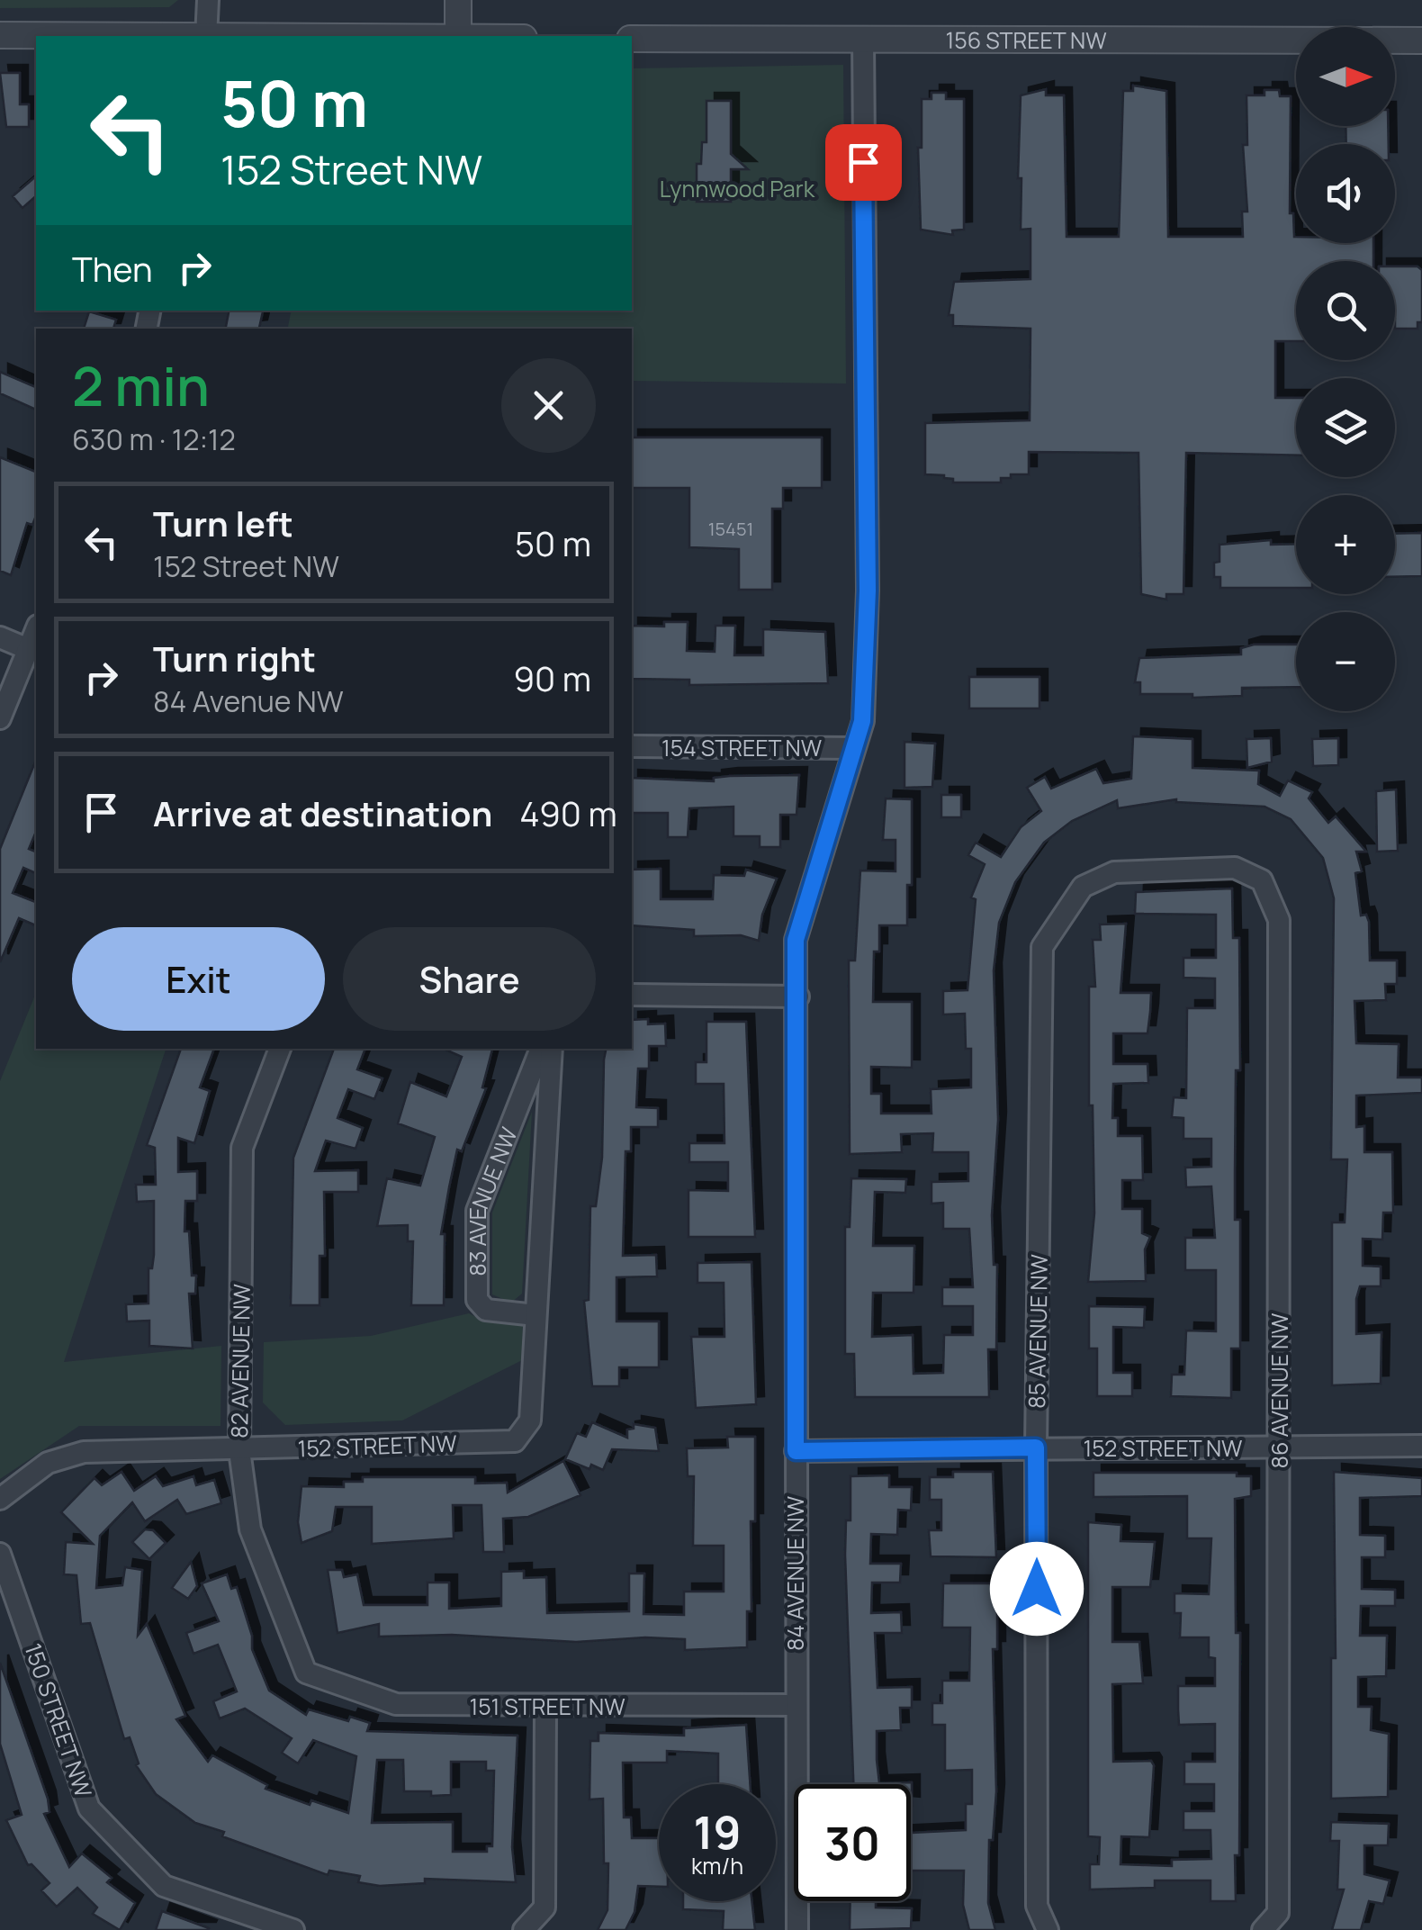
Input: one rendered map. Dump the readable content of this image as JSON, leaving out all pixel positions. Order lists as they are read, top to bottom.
{
  "streets": {
    "street": [
      "156 STREET NW",
      "154 STREET NW",
      "83 AVENUE NW",
      "85 AVENUE NW",
      "82 AVENUE NW",
      "86 AVENUE NW",
      "152 STREET NW",
      "84 AVENUE NW",
      "151 STREET NW",
      "150 STREET NW"
    ]
  },
  "crossings": [
    ["156 STREET NW", "84 AVENUE NW"],
    ["154 STREET NW", "84 AVENUE NW"],
    ["83 AVENUE NW", "152 STREET NW"],
    ["85 AVENUE NW", "86 AVENUE NW"],
    ["85 AVENUE NW", "152 STREET NW"],
    ["82 AVENUE NW", "152 STREET NW"],
    ["82 AVENUE NW", "151 STREET NW"],
    ["86 AVENUE NW", "152 STREET NW"],
    ["152 STREET NW", "84 AVENUE NW"],
    ["84 AVENUE NW", "151 STREET NW"]
  ],
  "parks": ["Lynnwood Park"],
  "house_numbers": ["15451"],
  "north": "right",
  "page": {
    "map_buttons": ["+", "−"],
    "turn": ["50 m", "152 Street NW"],
    "then": "Then",
    "heading": ["2 min", "630 m · 12:12"],
    "list": [
      {
        "name": "Turn left",
        "note": "152 Street NW",
        "value": "50 m"
      },
      {
        "name": "Turn right",
        "note": "84 Avenue NW",
        "value": "90 m"
      },
      {
        "name": "Arrive at destination",
        "value": "490 m"
      }
    ],
    "buttons": ["Exit", "Share"],
    "speed": "19 km/h",
    "limit": "30"
  }
}
